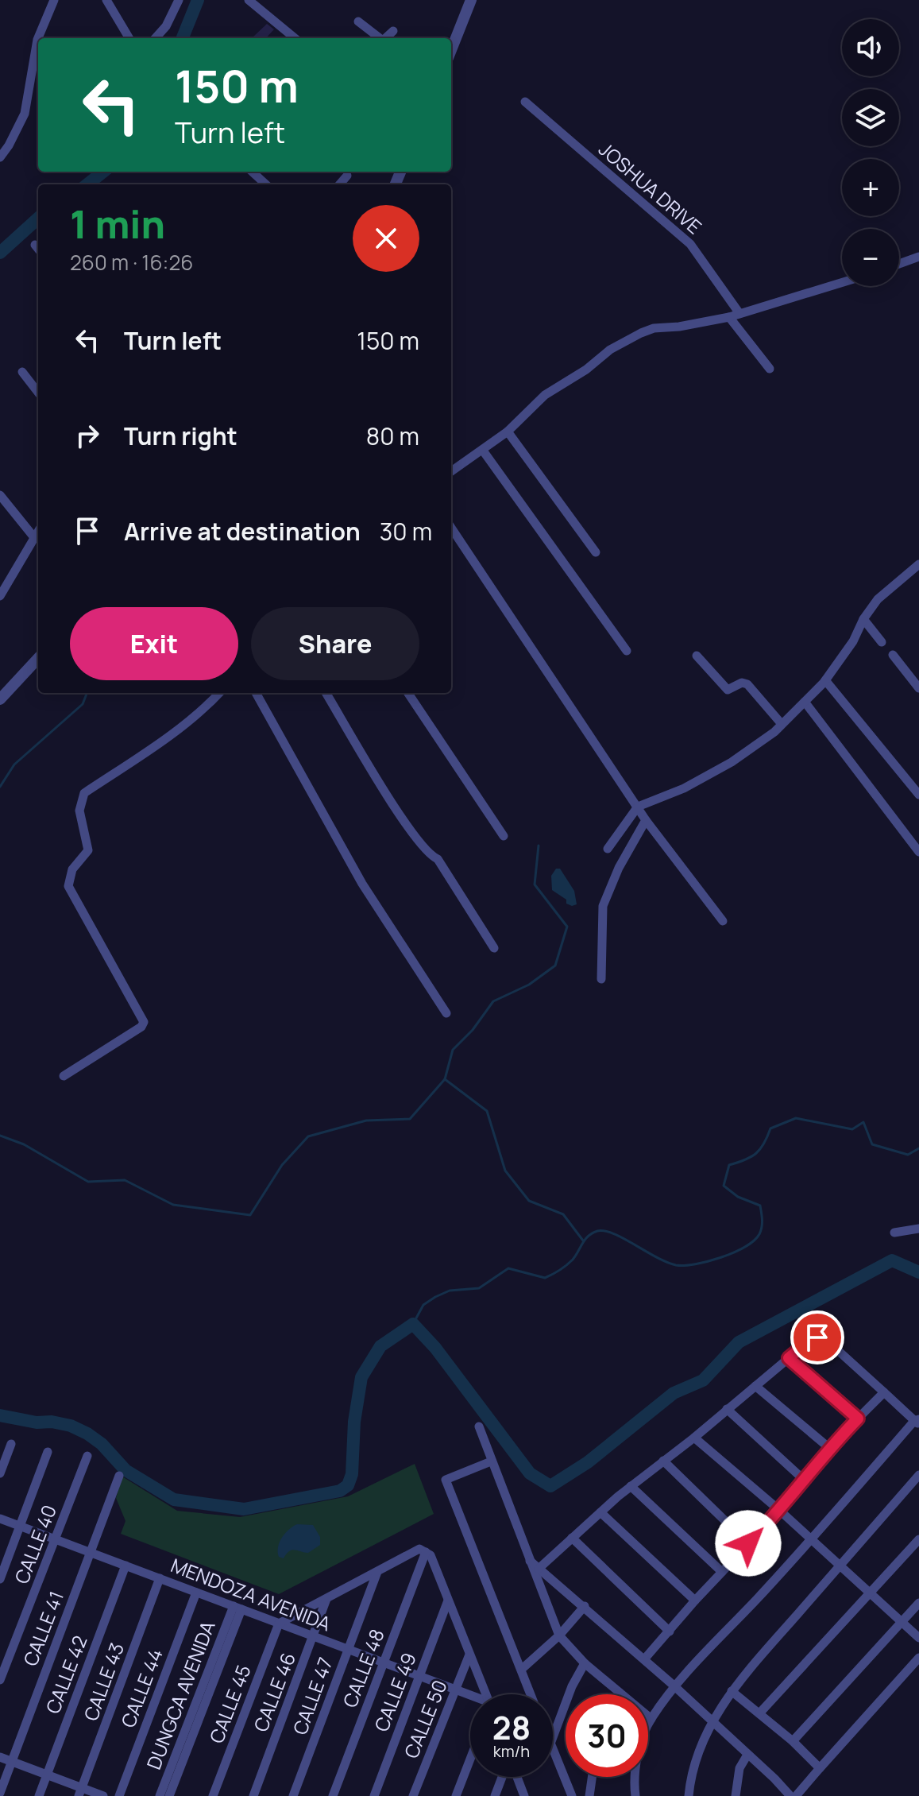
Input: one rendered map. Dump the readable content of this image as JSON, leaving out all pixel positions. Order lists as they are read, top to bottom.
{
  "streets": {
    "street": [
      "JOSHUA DRIVE",
      "CALLE 40",
      "MENDOZA AVENIDA",
      "CALLE 41",
      "CALLE 48",
      "CALLE 42",
      "CALLE 43",
      "CALLE 44",
      "CALLE 46",
      "CALLE 49",
      "DUNGCA AVENIDA",
      "CALLE 47",
      "CALLE 45",
      "CALLE 50"
    ]
  },
  "crossings": [
    ["CALLE 40", "MENDOZA AVENIDA"],
    ["MENDOZA AVENIDA", "CALLE 41"],
    ["MENDOZA AVENIDA", "CALLE 48"],
    ["MENDOZA AVENIDA", "CALLE 42"],
    ["MENDOZA AVENIDA", "CALLE 43"],
    ["MENDOZA AVENIDA", "CALLE 44"],
    ["MENDOZA AVENIDA", "CALLE 46"],
    ["MENDOZA AVENIDA", "CALLE 49"],
    ["MENDOZA AVENIDA", "DUNGCA AVENIDA"],
    ["MENDOZA AVENIDA", "CALLE 47"],
    ["MENDOZA AVENIDA", "CALLE 45"],
    ["MENDOZA AVENIDA", "CALLE 50"]
  ],
  "page": {
    "map_buttons": ["+", "−"],
    "turn": ["150 m", "Turn left"],
    "heading": ["1 min", "260 m · 16:26"],
    "list": [
      {
        "name": "Turn left",
        "value": "150 m"
      },
      {
        "name": "Turn right",
        "value": "80 m"
      },
      {
        "name": "Arrive at destination",
        "value": "30 m"
      }
    ],
    "buttons": ["Exit", "Share"],
    "speed": "28 km/h",
    "limit": "30"
  }
}
